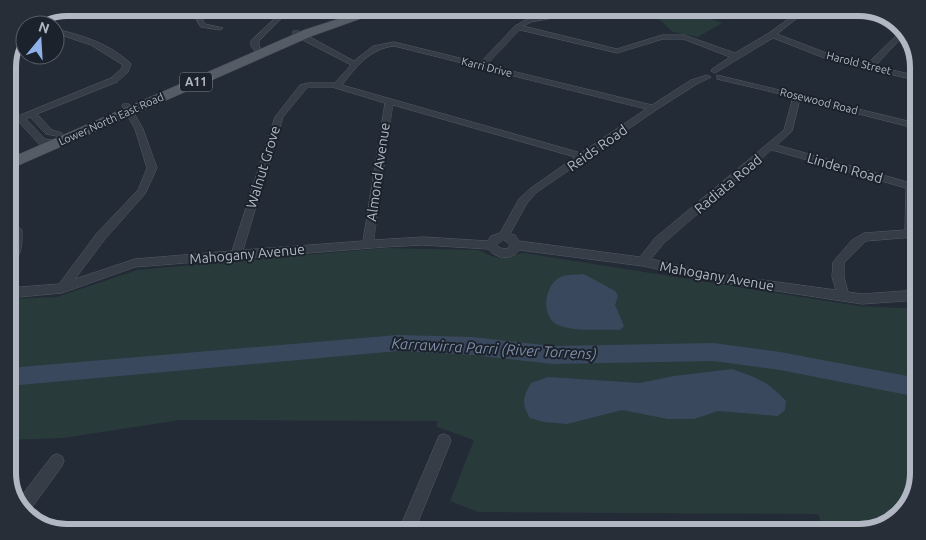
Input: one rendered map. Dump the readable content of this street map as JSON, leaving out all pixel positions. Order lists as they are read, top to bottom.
{
  "streets": {
    "main road": ["A11", "Lower North East Road"],
    "street": [
      "Harold Street",
      "Karri Drive",
      "Rosewood Road",
      "Reids Road",
      "Walnut Grove",
      "Linden Road",
      "Almond Avenue",
      "Radiata Road",
      "Mahogany Avenue"
    ]
  },
  "crossings": [
    ["Karri Drive", "Reids Road"],
    ["Karri Drive", "Walnut Grove"],
    ["Rosewood Road", "Reids Road"],
    ["Rosewood Road", "Radiata Road"],
    ["Reids Road", "Mahogany Avenue"],
    ["Walnut Grove", "Mahogany Avenue"],
    ["Linden Road", "Radiata Road"],
    ["Almond Avenue", "Mahogany Avenue"],
    ["Radiata Road", "Mahogany Avenue"]
  ],
  "water": ["Karrawirra Parri (River Torrens)"],
  "north": "top"
}
